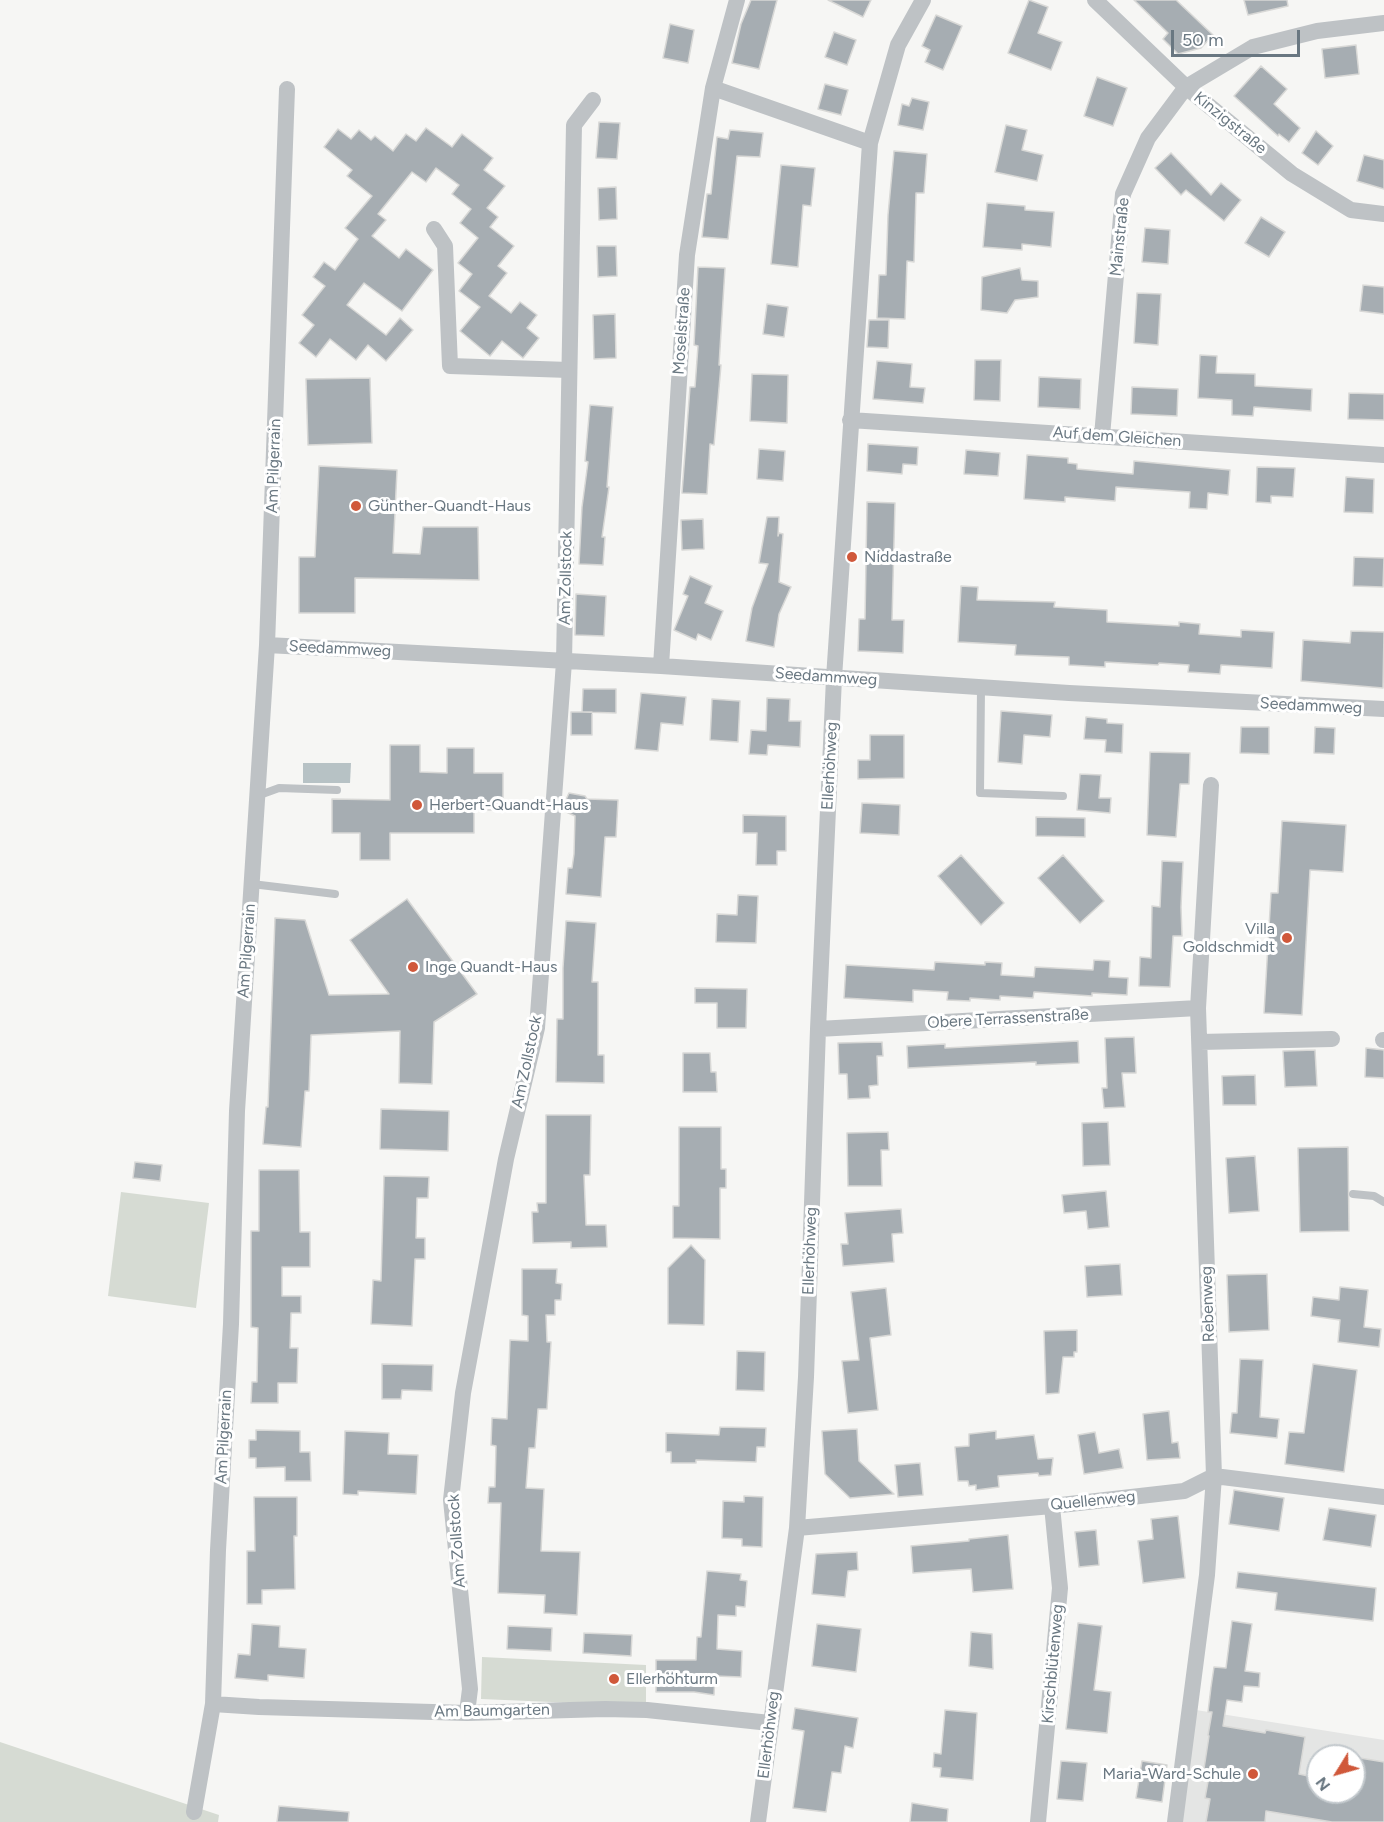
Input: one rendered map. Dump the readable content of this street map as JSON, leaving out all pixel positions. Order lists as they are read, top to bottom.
{
  "streets": {
    "street": [
      "Kinzigstraße",
      "Mainstraße",
      "Moselstraße",
      "Auf dem Gleichen",
      "Am Pilgerrain",
      "Am Zollstock",
      "Seedammweg",
      "Ellerhöhweg",
      "Obere Terrassenstraße",
      "Rebenweg",
      "Quellenweg",
      "Kirschblütenweg",
      "Am Baumgarten"
    ]
  },
  "crossings": [
    ["Kinzigstraße", "Mainstraße"],
    ["Mainstraße", "Auf dem Gleichen"],
    ["Moselstraße", "Seedammweg"],
    ["Am Pilgerrain", "Seedammweg"],
    ["Am Pilgerrain", "Am Baumgarten"],
    ["Am Zollstock", "Seedammweg"],
    ["Am Zollstock", "Am Baumgarten"],
    ["Seedammweg", "Ellerhöhweg"],
    ["Ellerhöhweg", "Obere Terrassenstraße"],
    ["Ellerhöhweg", "Quellenweg"],
    ["Ellerhöhweg", "Am Baumgarten"],
    ["Obere Terrassenstraße", "Rebenweg"],
    ["Rebenweg", "Quellenweg"],
    ["Quellenweg", "Kirschblütenweg"]
  ],
  "places": [
    "Günther-Quandt-Haus",
    "Niddastraße",
    "Herbert-Quandt-Haus",
    "Villa Goldschmidt",
    "Inge Quandt-Haus",
    "Ellerhöhturm",
    "Maria-Ward-Schule"
  ],
  "scale_bar": "50 m",
  "north": "bottom left"
}
